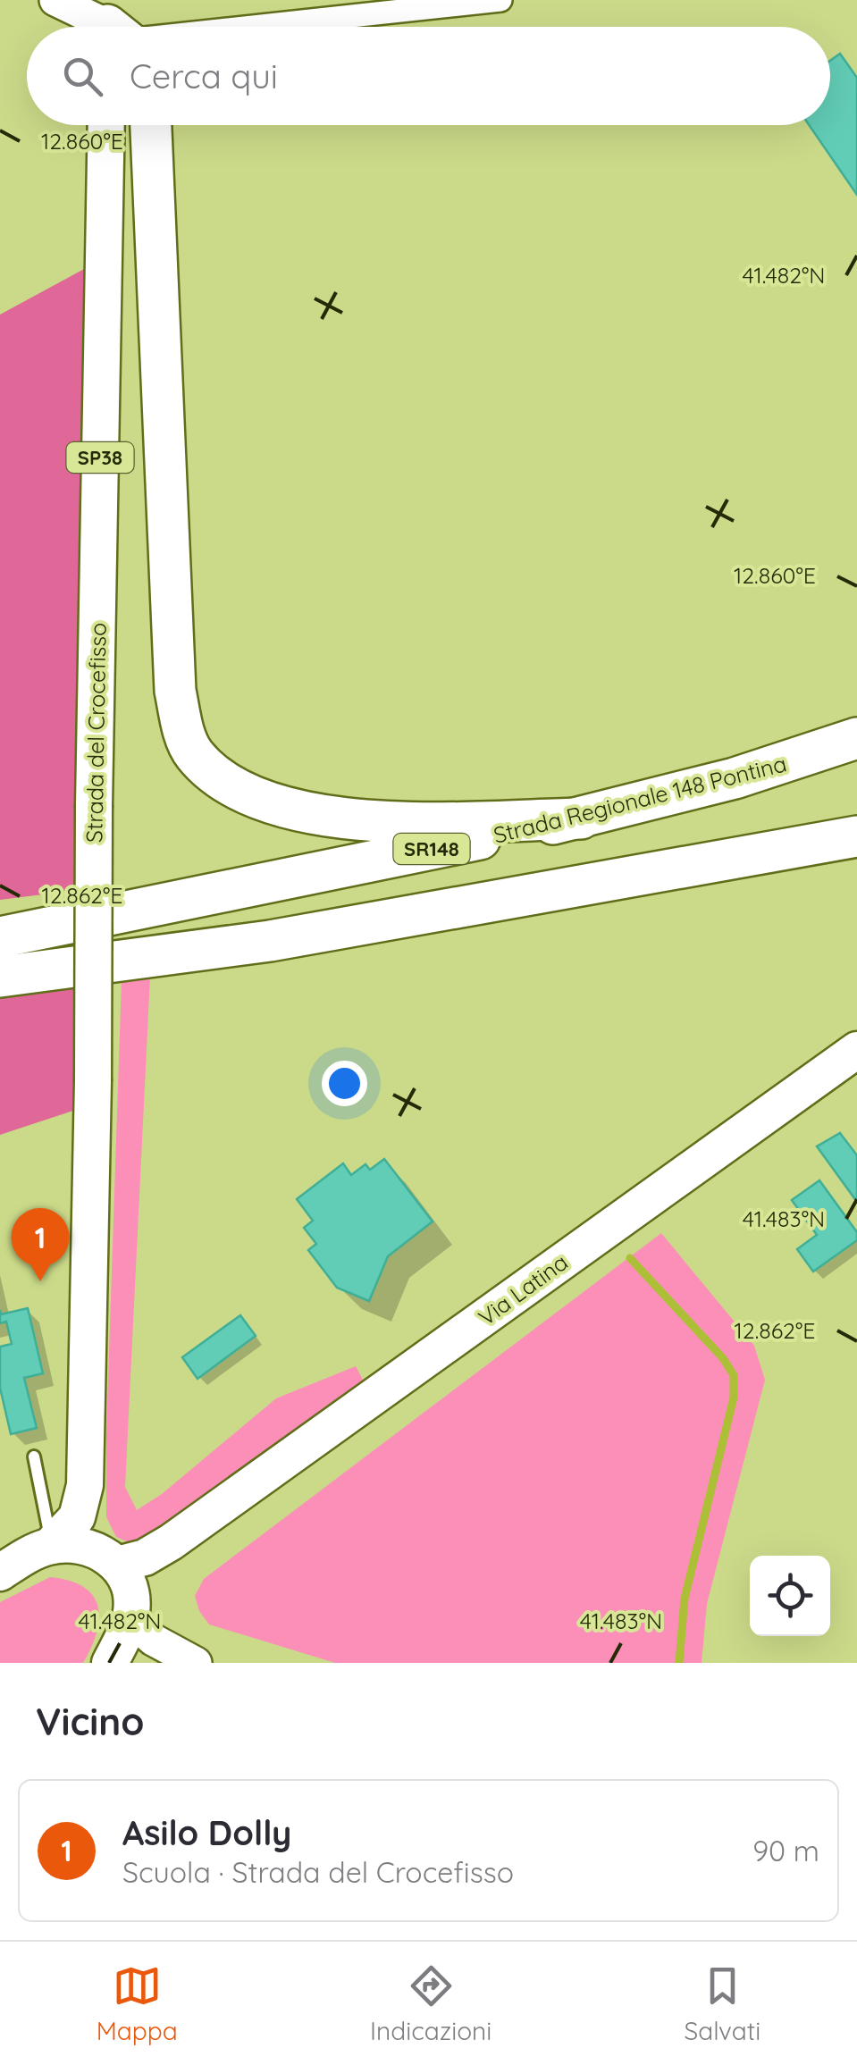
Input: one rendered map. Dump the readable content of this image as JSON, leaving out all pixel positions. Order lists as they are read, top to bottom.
{
  "streets": {
    "highway": ["Strada Regionale 148 Pontina", "SR148"],
    "main road": ["SP38", "Strada del Crocefisso", "Via Latina"]
  },
  "crossings": [
    ["Strada del Crocefisso", "Via Latina"]
  ],
  "page": {
    "search": "Cerca qui",
    "pins": "1",
    "heading": "Vicino",
    "list": [
      {
        "mark": "1",
        "name": "Asilo Dolly",
        "note": "Scuola · Strada del Crocefisso",
        "value": "90 m"
      }
    ],
    "nav": ["Mappa", "Indicazioni", "Salvati"]
  },
  "coordinates": [
    "12.860°E",
    "41.482°N",
    "12.862°E",
    "41.483°N"
  ]
}
